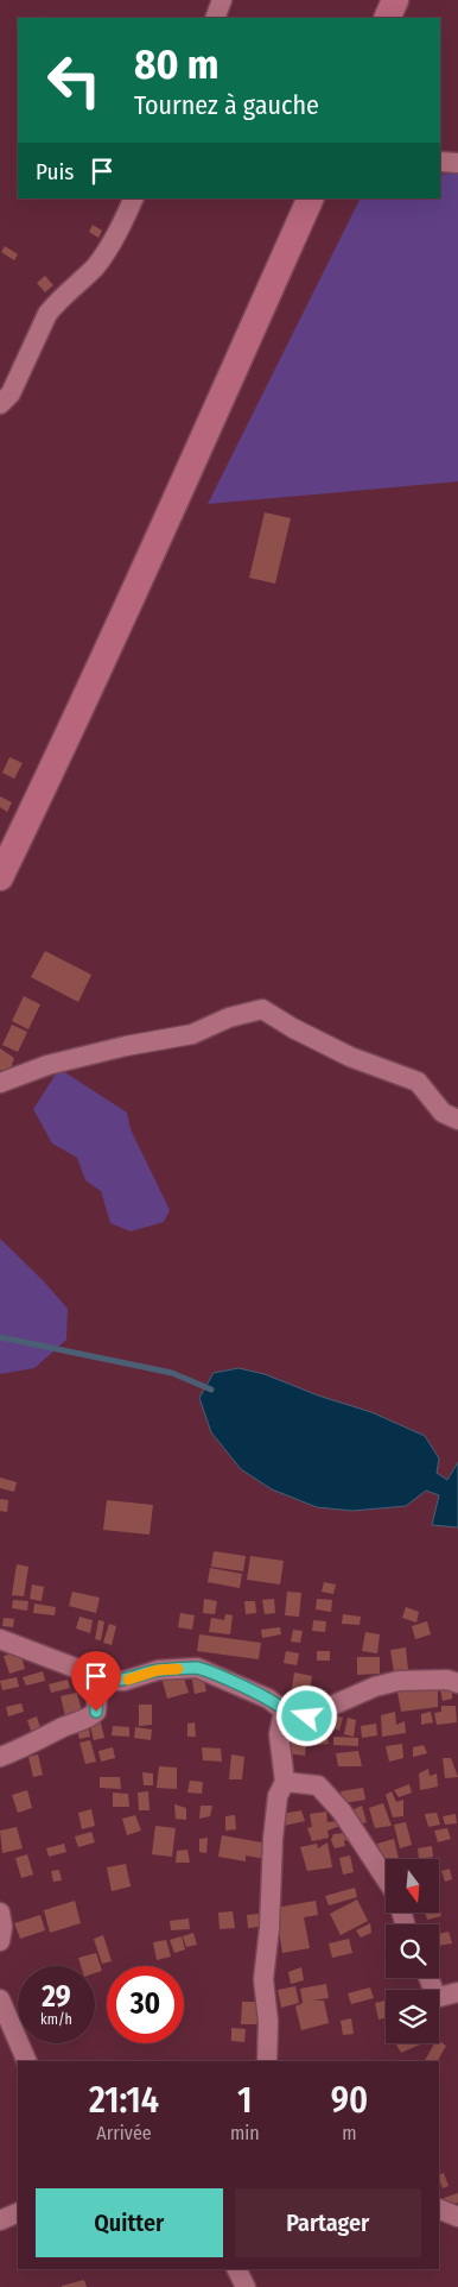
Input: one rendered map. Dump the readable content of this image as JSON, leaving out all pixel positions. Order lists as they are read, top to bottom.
{
  "north": "bottom",
  "page": {
    "turn": ["80 m", "Tournez à gauche"],
    "then": "Puis",
    "speed": "29 km/h",
    "limit": "30",
    "eta": [
      "21:14",
      "Arrivée",
      "1",
      "min",
      "90",
      "m"
    ],
    "buttons": ["Quitter", "Partager"]
  }
}
